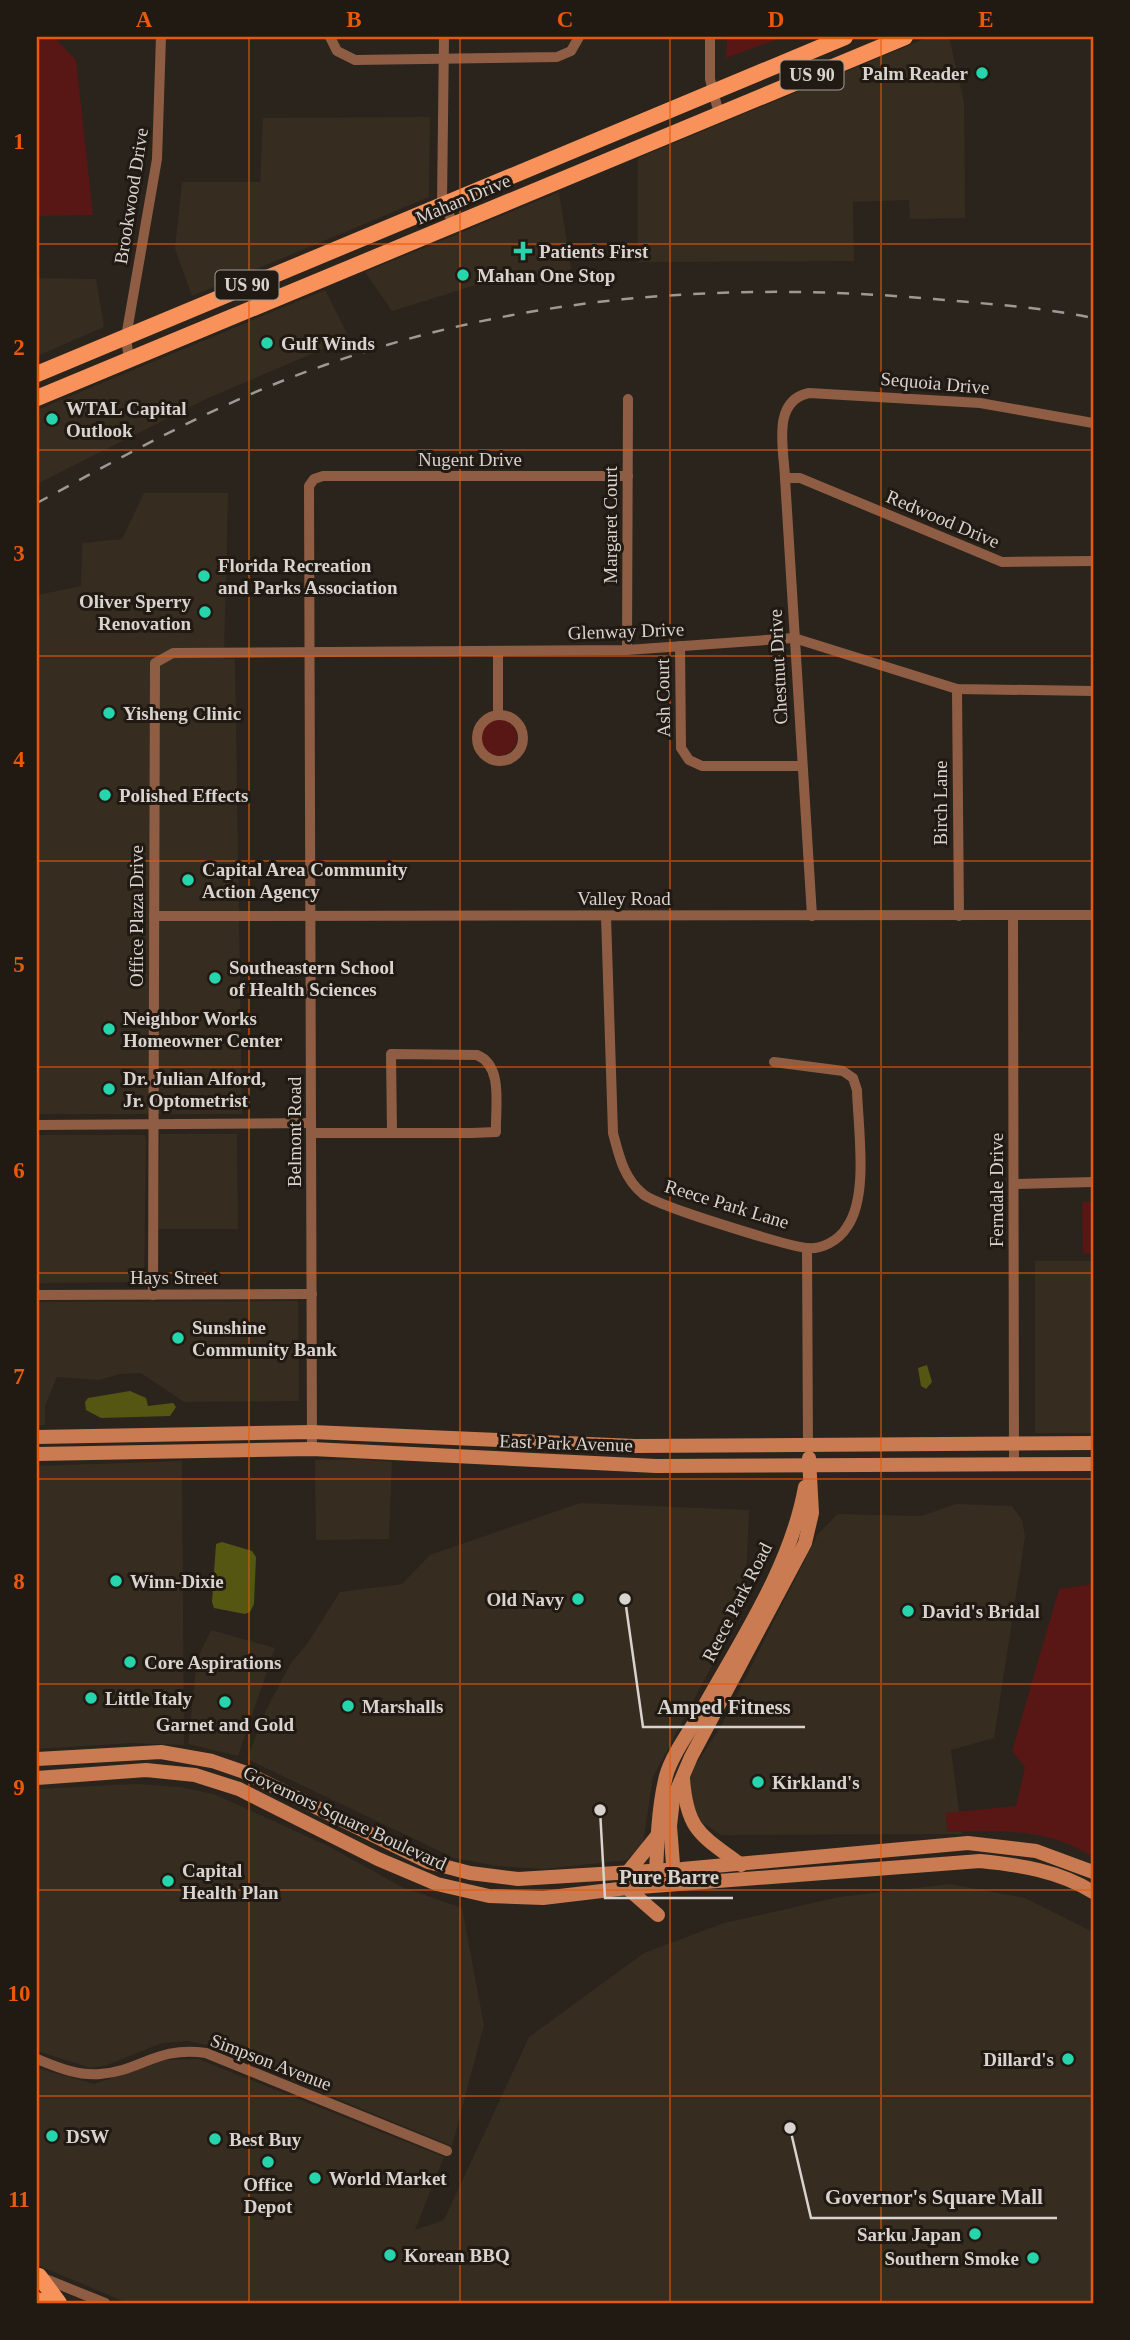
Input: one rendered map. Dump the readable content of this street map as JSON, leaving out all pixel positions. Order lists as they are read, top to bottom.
{
  "streets": {
    "main road": ["US 90", "Mahan Drive"],
    "street": [
      "Brookwood Drive",
      "Sequoia Drive",
      "Nugent Drive",
      "Redwood Drive",
      "Margaret Court",
      "Glenway Drive",
      "Chestnut Drive",
      "Ash Court",
      "Birch Lane",
      "Valley Road",
      "Office Plaza Drive",
      "Belmont Road",
      "Ferndale Drive",
      "Reece Park Lane",
      "Hays Street",
      "East Park Avenue",
      "Reece Park Road",
      "Governors Square Boulevard",
      "Simpson Avenue"
    ]
  },
  "crossings": [
    ["Brookwood Drive", "Mahan Drive"],
    ["Sequoia Drive", "Chestnut Drive"],
    ["Nugent Drive", "Margaret Court"],
    ["Nugent Drive", "Belmont Road"],
    ["Redwood Drive", "Chestnut Drive"],
    ["Margaret Court", "Glenway Drive"],
    ["Glenway Drive", "Chestnut Drive"],
    ["Glenway Drive", "Ash Court"],
    ["Glenway Drive", "Birch Lane"],
    ["Glenway Drive", "Office Plaza Drive"],
    ["Glenway Drive", "Belmont Road"],
    ["Chestnut Drive", "Ash Court"],
    ["Chestnut Drive", "Valley Road"],
    ["Birch Lane", "Valley Road"],
    ["Valley Road", "Office Plaza Drive"],
    ["Valley Road", "Belmont Road"],
    ["Valley Road", "Ferndale Drive"],
    ["Valley Road", "Reece Park Lane"],
    ["Office Plaza Drive", "Hays Street"],
    ["Belmont Road", "Hays Street"],
    ["Belmont Road", "East Park Avenue"],
    ["Ferndale Drive", "East Park Avenue"],
    ["Reece Park Lane", "East Park Avenue"],
    ["Reece Park Lane", "Reece Park Road"],
    ["East Park Avenue", "Reece Park Road"],
    ["Reece Park Road", "Governors Square Boulevard"]
  ],
  "places": {
    "other": [
      "Palm Reader",
      "Mahan One Stop",
      "Gulf Winds",
      "WTAL Capital Outlook",
      "Florida Recreation and Parks Association",
      "Oliver Sperry Renovation",
      "Yisheng Clinic",
      "Polished Effects",
      "Capital Area Community Action Agency",
      "Southeastern School of Health Sciences",
      "Neighbor Works Homeowner Center",
      "Dr. Julian Alford, Jr. Optometrist",
      "Sunshine Community Bank",
      "Winn-Dixie",
      "Old Navy",
      "Amped Fitness",
      "David's Bridal",
      "Core Aspirations",
      "Little Italy",
      "Garnet and Gold",
      "Marshalls",
      "Kirkland's",
      "Pure Barre",
      "Capital Health Plan",
      "Dillard's",
      "Governor's Square Mall",
      "DSW",
      "Best Buy",
      "Office Depot",
      "World Market",
      "Sarku Japan",
      "Korean BBQ",
      "Southern Smoke"
    ],
    "health": ["Patients First"]
  },
  "grid": {
    "columns": [
      "A",
      "B",
      "C",
      "D",
      "E"
    ],
    "rows": [
      "1",
      "2",
      "3",
      "4",
      "5",
      "6",
      "7",
      "8",
      "9",
      "10",
      "11"
    ]
  }
}
